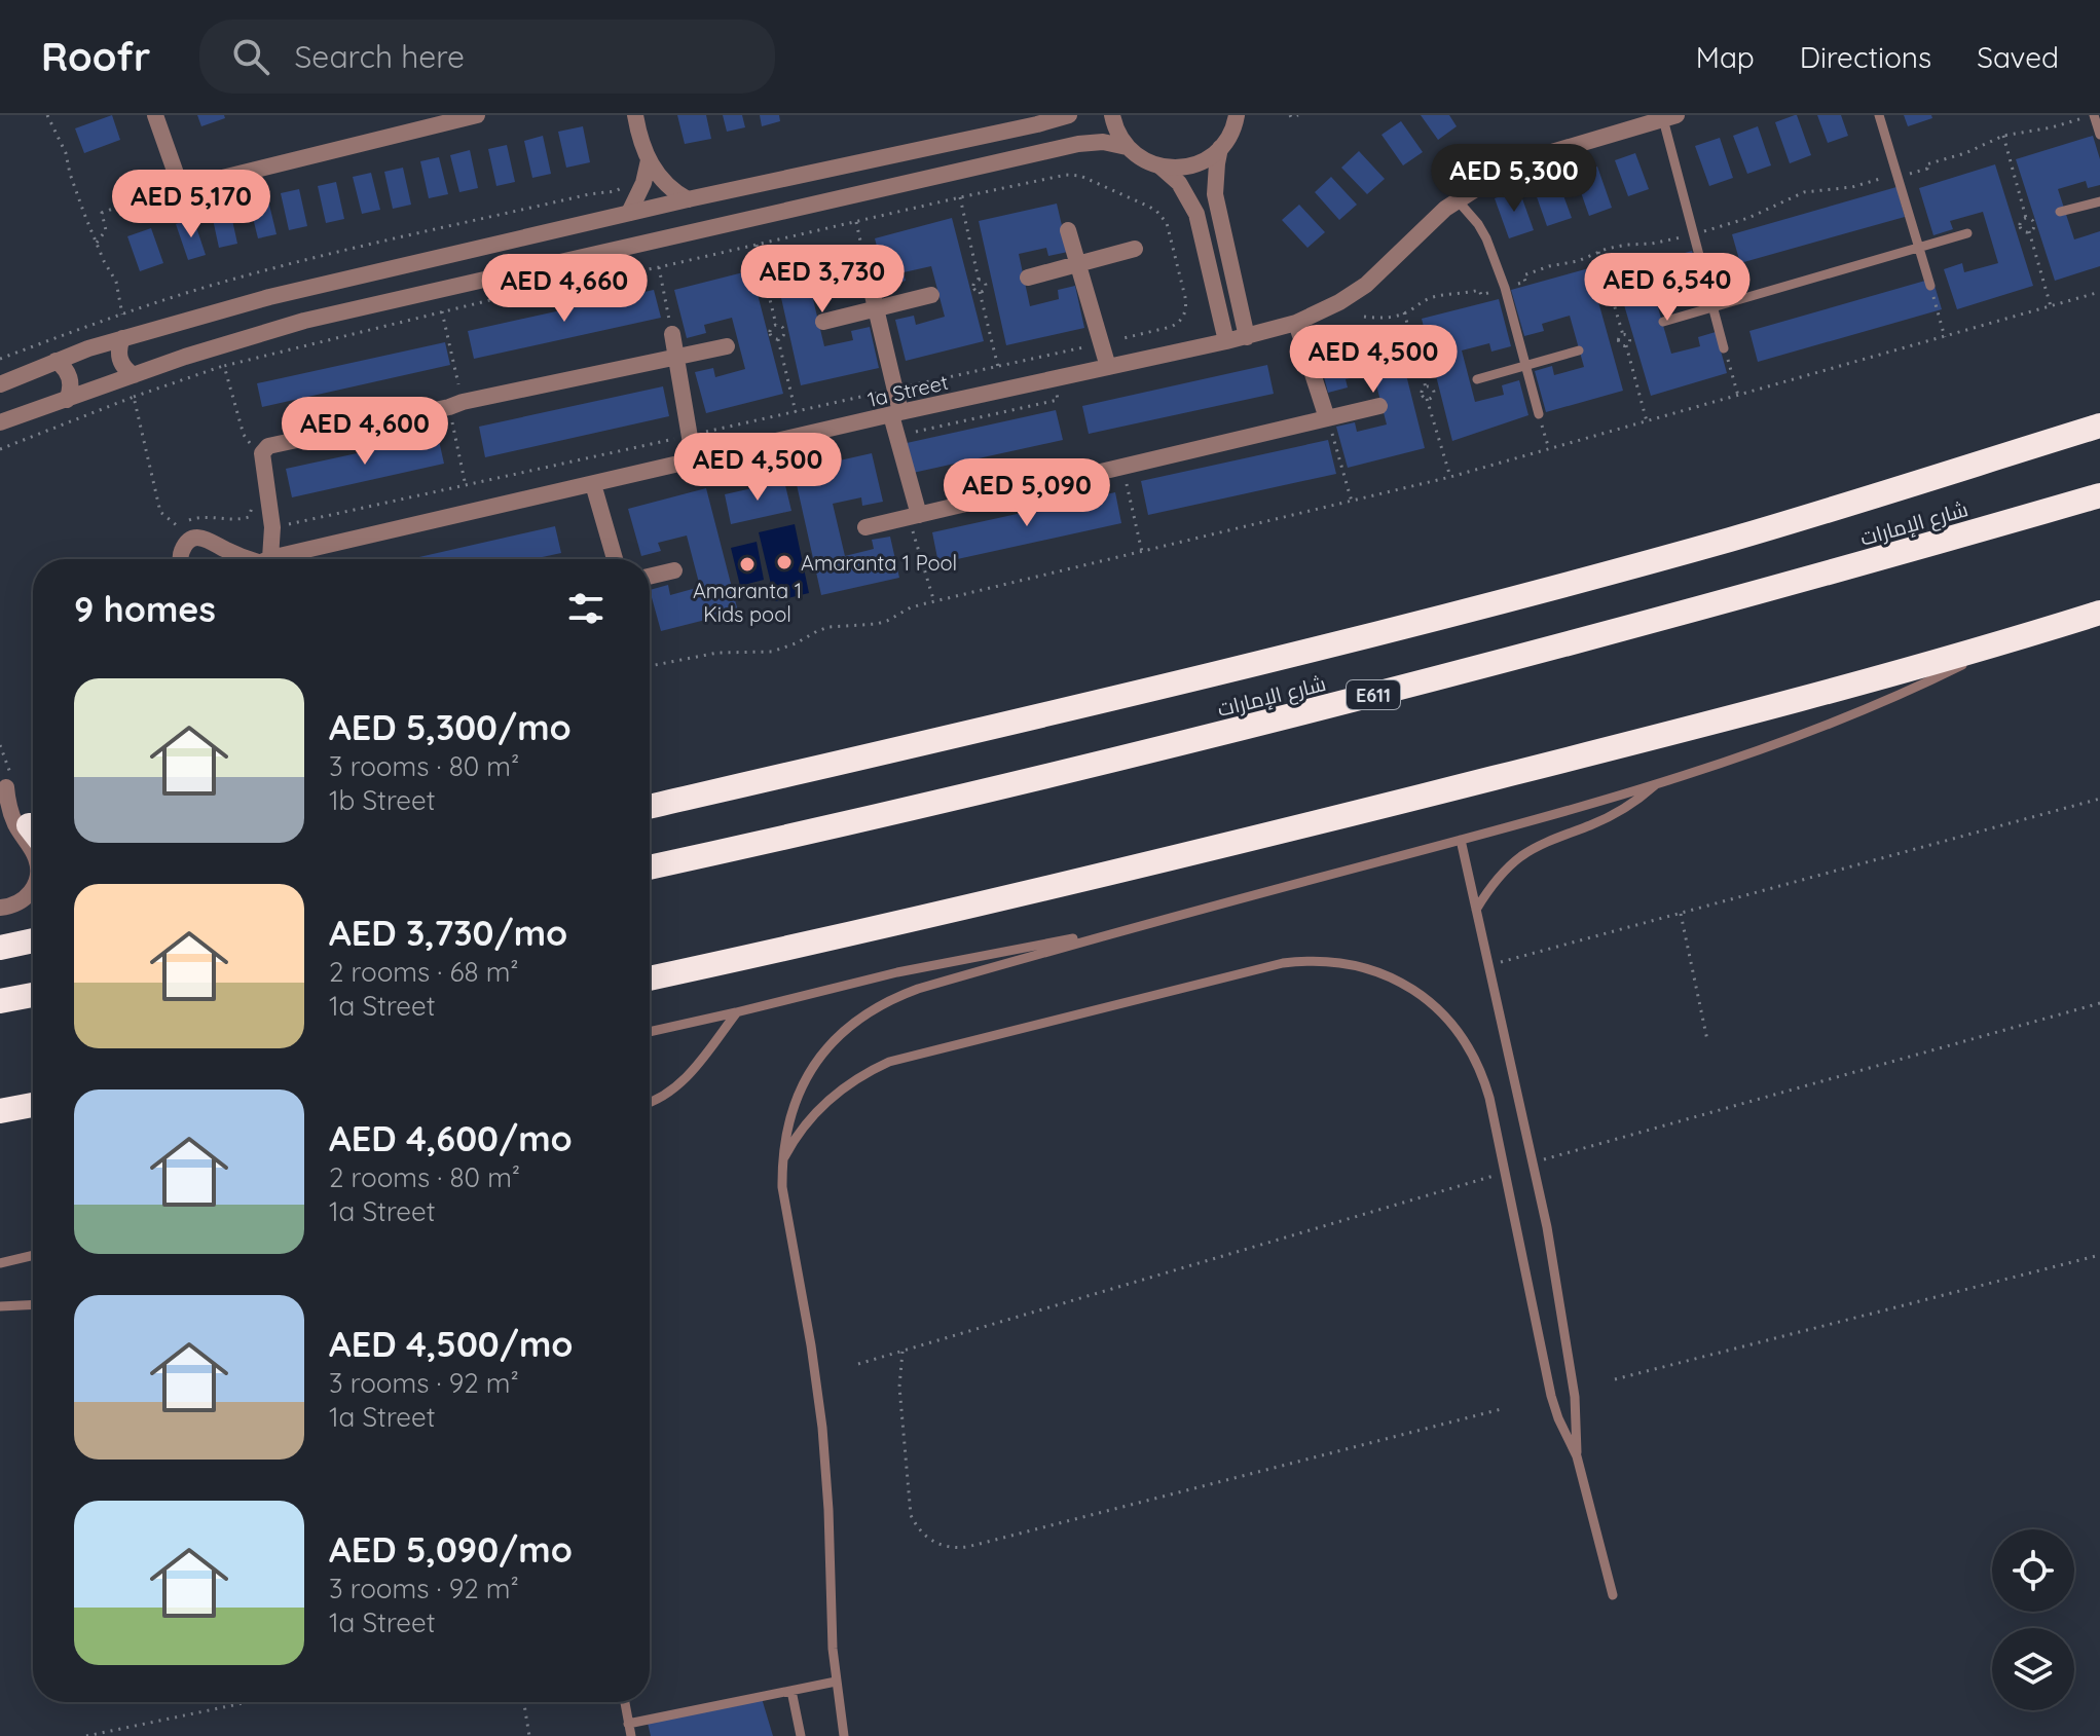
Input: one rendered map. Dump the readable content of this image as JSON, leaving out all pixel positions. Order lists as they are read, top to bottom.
{
  "streets": {
    "highway": ["شارع الإمارات", "E611"],
    "street": ["1a Street"]
  },
  "places": ["Amaranta 1 Pool", "Amaranta 1 Kids pool"],
  "page": {
    "header": "Roofr",
    "search": "Search here",
    "nav": ["Map", "Directions", "Saved"],
    "price": [
      "AED 5,300",
      "AED 5,170",
      "AED 3,730",
      "AED 6,540",
      "AED 4,660",
      "AED 4,500",
      "AED 4,600",
      "AED 4,500",
      "AED 5,090"
    ],
    "heading": "9 homes",
    "list": [
      {
        "name": "AED 5,300/mo",
        "note": "3 rooms · 80 m² · 1b Street"
      },
      {
        "name": "AED 3,730/mo",
        "note": "2 rooms · 68 m² · 1a Street"
      },
      {
        "name": "AED 4,600/mo",
        "note": "2 rooms · 80 m² · 1a Street"
      },
      {
        "name": "AED 4,500/mo",
        "note": "3 rooms · 92 m² · 1a Street"
      },
      {
        "name": "AED 5,090/mo",
        "note": "3 rooms · 92 m² · 1a Street"
      }
    ]
  }
}
